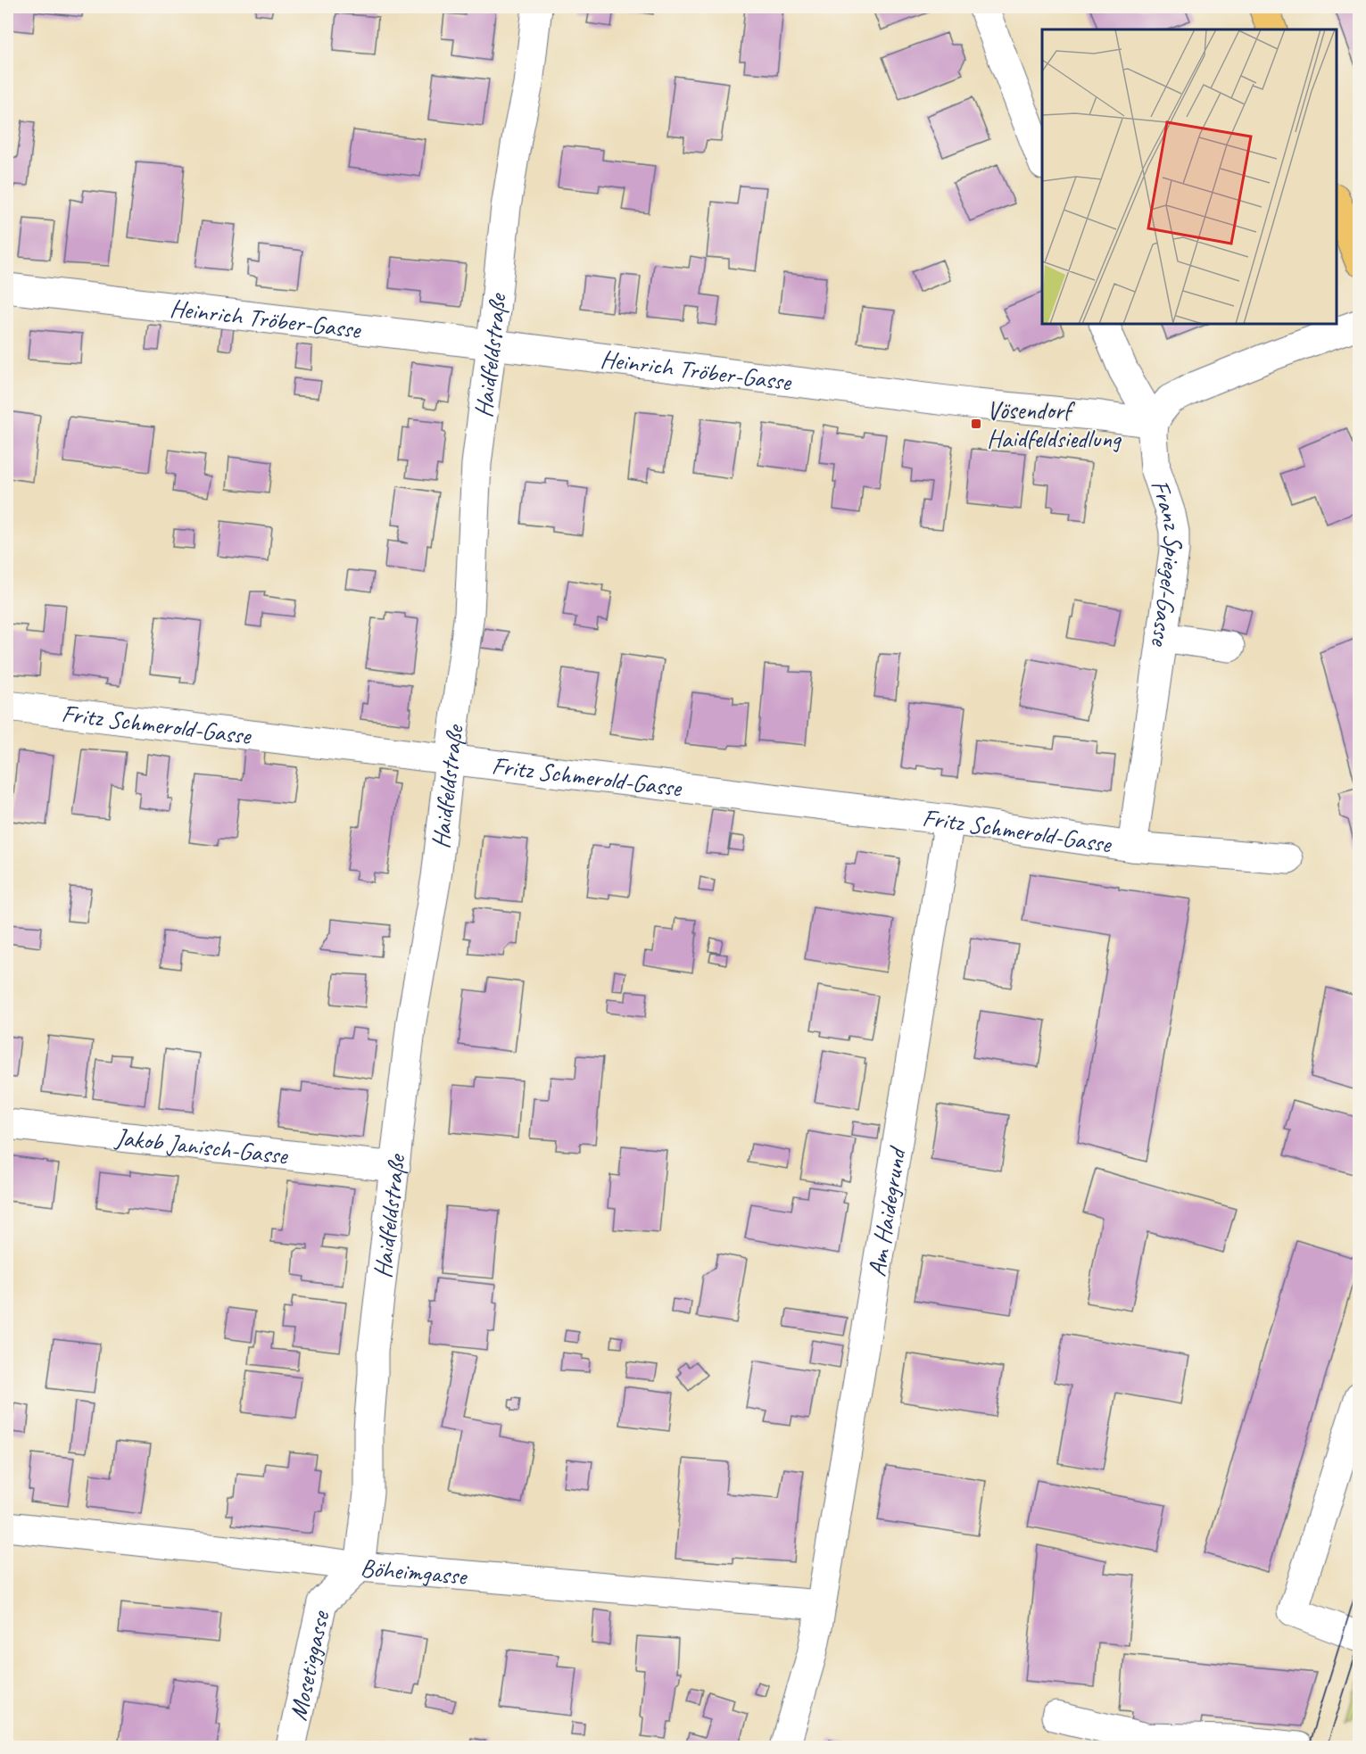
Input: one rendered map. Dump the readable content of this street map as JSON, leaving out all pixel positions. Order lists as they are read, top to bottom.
{
  "streets": {
    "street": [
      "Heinrich Tröber-Gasse",
      "Haidfeldstraße",
      "Franz Spiegel-Gasse",
      "Fritz Schmerold-Gasse",
      "Jakob Janisch-Gasse",
      "Am Haidegrund",
      "Böheimgasse",
      "Mosetiggasse"
    ]
  },
  "crossings": [
    ["Heinrich Tröber-Gasse", "Haidfeldstraße"],
    ["Heinrich Tröber-Gasse", "Franz Spiegel-Gasse"],
    ["Haidfeldstraße", "Fritz Schmerold-Gasse"],
    ["Haidfeldstraße", "Jakob Janisch-Gasse"],
    ["Haidfeldstraße", "Böheimgasse"],
    ["Haidfeldstraße", "Mosetiggasse"],
    ["Franz Spiegel-Gasse", "Fritz Schmerold-Gasse"],
    ["Fritz Schmerold-Gasse", "Am Haidegrund"],
    ["Am Haidegrund", "Böheimgasse"],
    ["Böheimgasse", "Mosetiggasse"]
  ],
  "places": {
    "transit": ["Vösendorf Haidfeldsiedlung"]
  }
}
